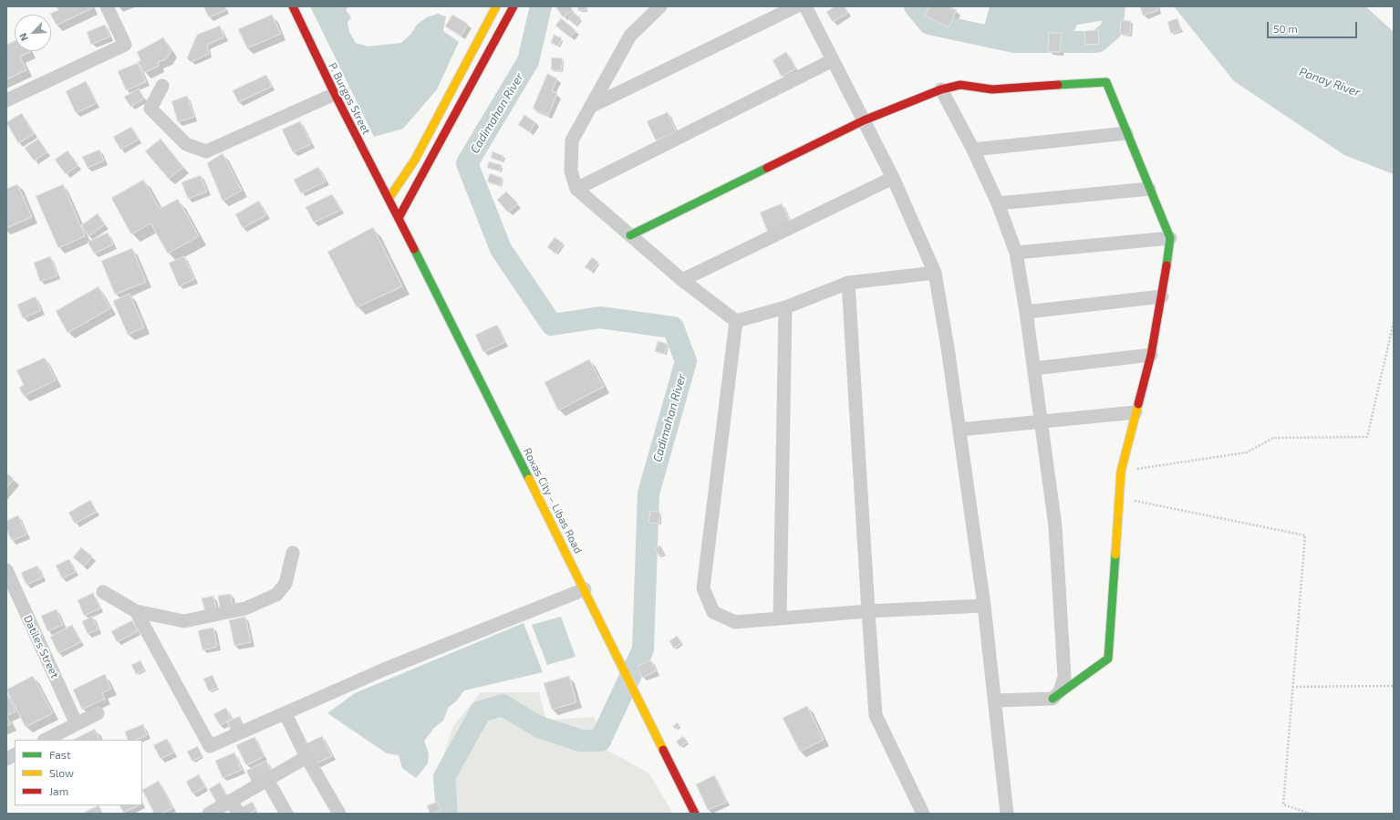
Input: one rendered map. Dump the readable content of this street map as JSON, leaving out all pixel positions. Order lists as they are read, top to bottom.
{
  "streets": {
    "street": ["P. Burgos Street", "Roxas City – Libas Road", "Datiles Street"]
  },
  "crossings": [
    ["P. Burgos Street", "Roxas City – Libas Road"]
  ],
  "water": ["Panay River", "Cadimahan River"],
  "legend": ["Fast", "Slow", "Jam"],
  "scale_bar": "50 m",
  "north": "bottom left"
}
